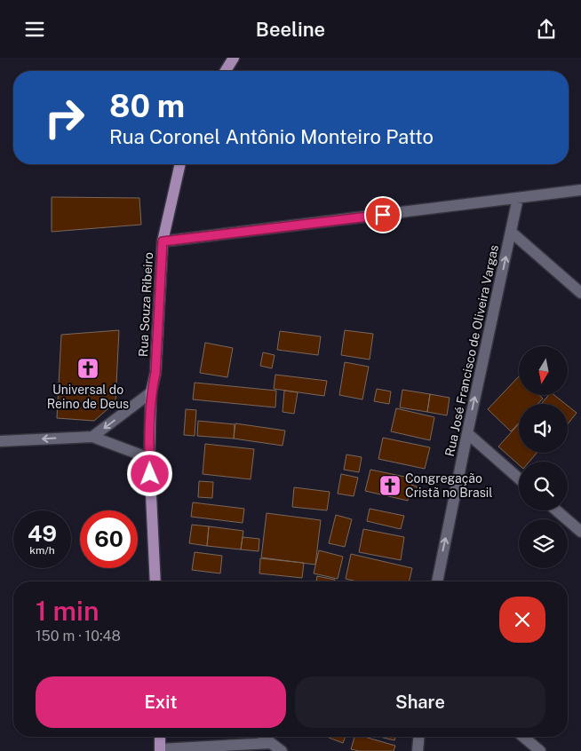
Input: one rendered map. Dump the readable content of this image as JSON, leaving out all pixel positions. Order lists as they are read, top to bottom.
{
  "streets": {
    "main road": ["Rua Souza Ribeiro"],
    "street": ["Rua José Francisco de Oliveira Vargas"]
  },
  "one_way": ["Rua José Francisco de Oliveira Vargas"],
  "places": {
    "church": ["Universal do Reino de Deus", "Congregação Cristã no Brasil"]
  },
  "north": "bottom",
  "page": {
    "header": "Beeline",
    "turn": ["80 m", "Rua Coronel Antônio Monteiro Patto"],
    "speed": "49 km/h",
    "limit": "60",
    "heading": ["1 min", "150 m · 10:48"],
    "buttons": ["Exit", "Share"]
  }
}
